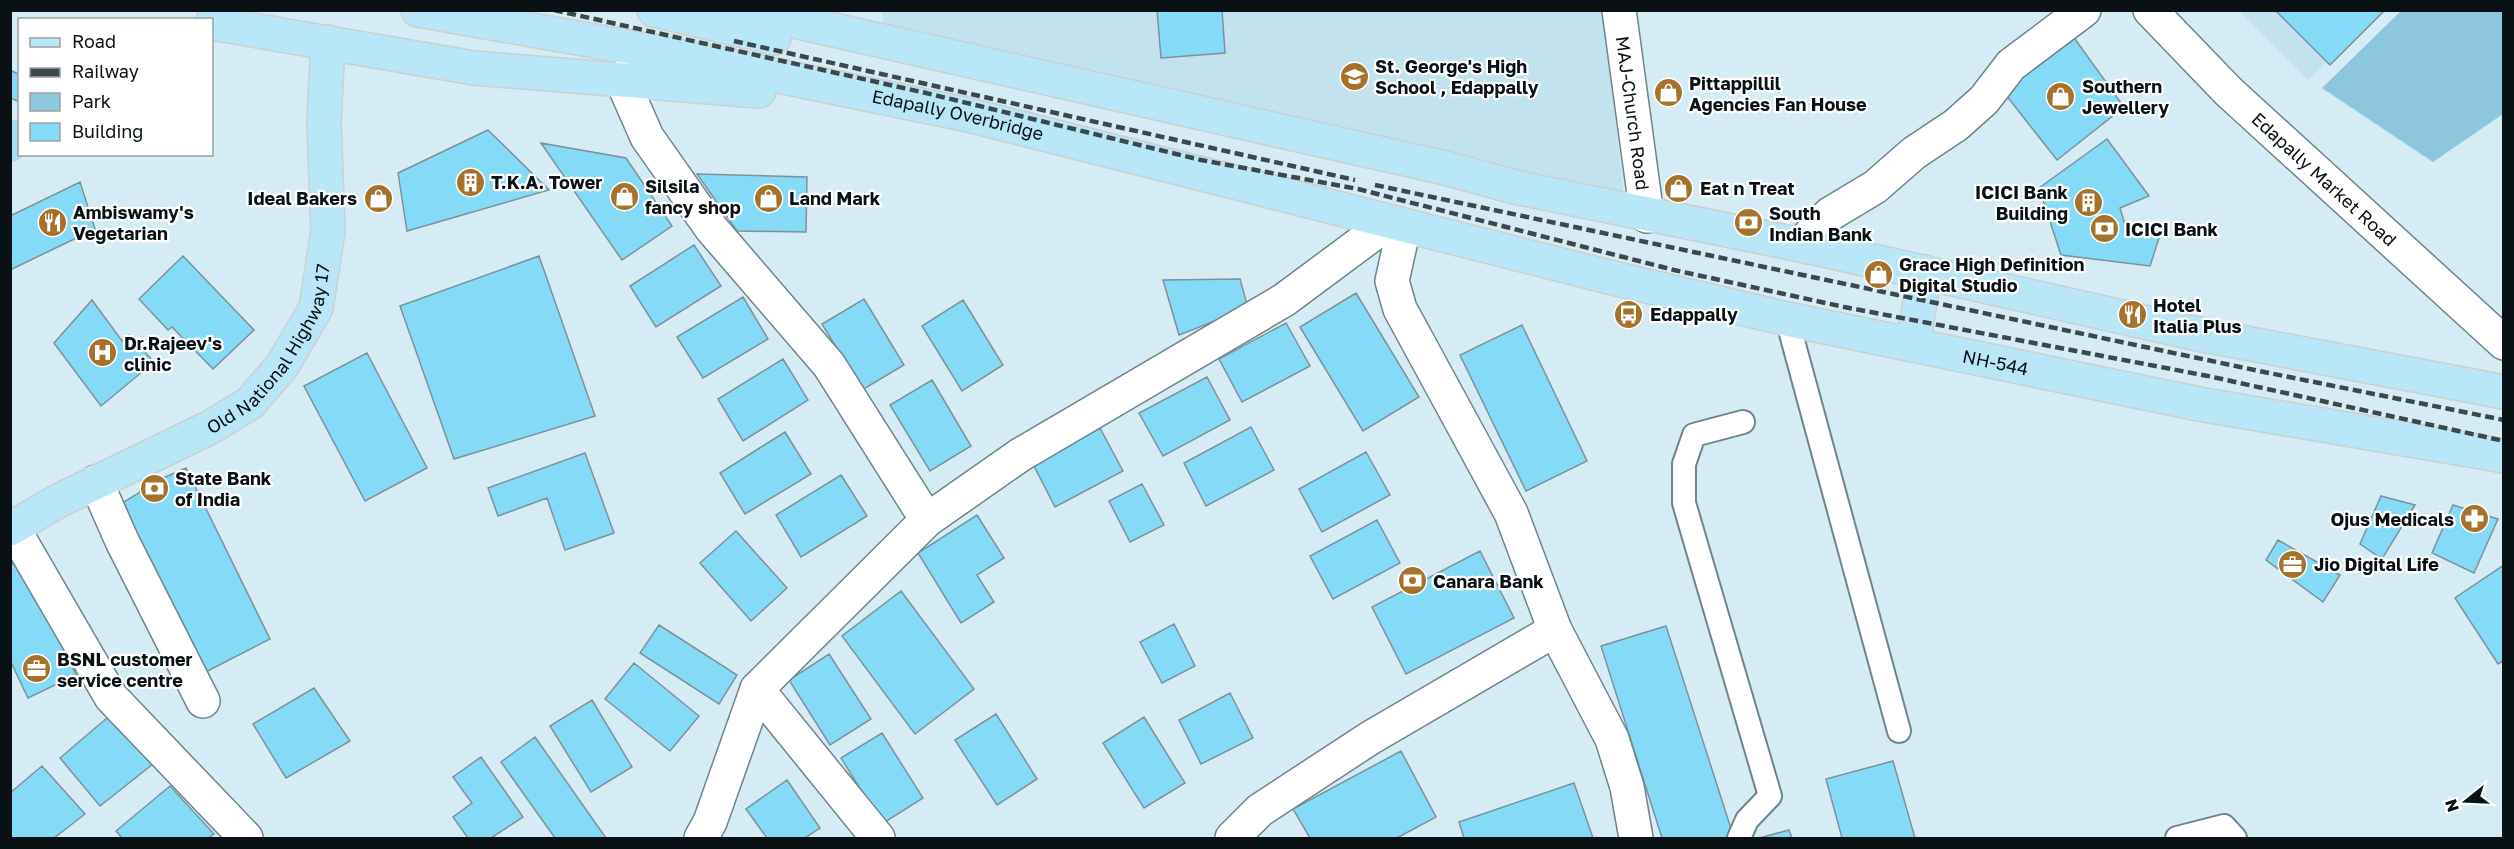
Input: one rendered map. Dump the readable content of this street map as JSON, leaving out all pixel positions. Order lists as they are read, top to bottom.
{
  "streets": {
    "main road": ["Edapally Overbridge", "Old National Highway 17", "NH-544"],
    "street": ["MAJ-Church Road", "Edapally Market Road"]
  },
  "crossings": [
    ["Edapally Overbridge", "NH-544"]
  ],
  "places": {
    "school or university": ["St. George's High School , Edappally"],
    "shop": [
      "Pittappillil Agencies Fan House",
      "Southern Jewellery",
      "Eat n Treat",
      "Silsila fancy shop",
      "Ideal Bakers",
      "Land Mark",
      "Grace High Definition Digital Studio"
    ],
    "building": ["T.K.A. Tower", "ICICI Bank Building"],
    "restaurant": ["Ambiswamy's Vegetarian", "Hotel Italia Plus"],
    "bank": [
      "South Indian Bank",
      "ICICI Bank",
      "State Bank of India",
      "Canara Bank"
    ],
    "bus stop": ["Edappally"],
    "hospital": ["Dr.Rajeev's clinic"],
    "pharmacy": ["Ojus Medicals"],
    "office": ["Jio Digital Life", "BSNL customer service centre"]
  },
  "legend": [
    "Road",
    "Railway",
    "Park",
    "Building"
  ],
  "north": "left"
}
